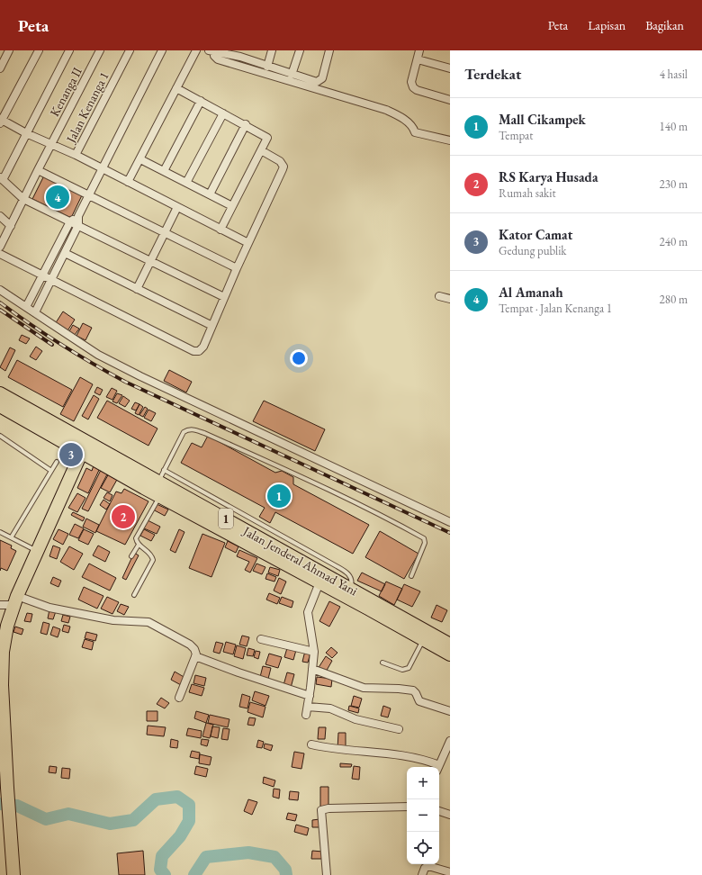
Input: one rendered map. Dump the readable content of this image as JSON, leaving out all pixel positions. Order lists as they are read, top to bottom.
{
  "streets": {
    "highway": ["1", "Jalan Jenderal Ahmad Yani"],
    "street": ["Kenanga II", "Jalan Kenanga 1"]
  },
  "page": {
    "header": "Peta",
    "nav": ["Peta", "Lapisan", "Bagikan"],
    "heading": ["Terdekat", "4 hasil"],
    "list": [
      {
        "mark": "1",
        "name": "Mall Cikampek",
        "note": "Tempat",
        "value": "140 m"
      },
      {
        "mark": "2",
        "name": "RS Karya Husada",
        "note": "Rumah sakit",
        "value": "230 m"
      },
      {
        "mark": "3",
        "name": "Kator Camat",
        "note": "Gedung publik",
        "value": "240 m"
      },
      {
        "mark": "4",
        "name": "Al Amanah",
        "note": "Tempat · Jalan Kenanga 1",
        "value": "280 m"
      }
    ],
    "pins": [
      "4",
      "3",
      "1",
      "2"
    ],
    "map_buttons": ["+", "−"]
  }
}
